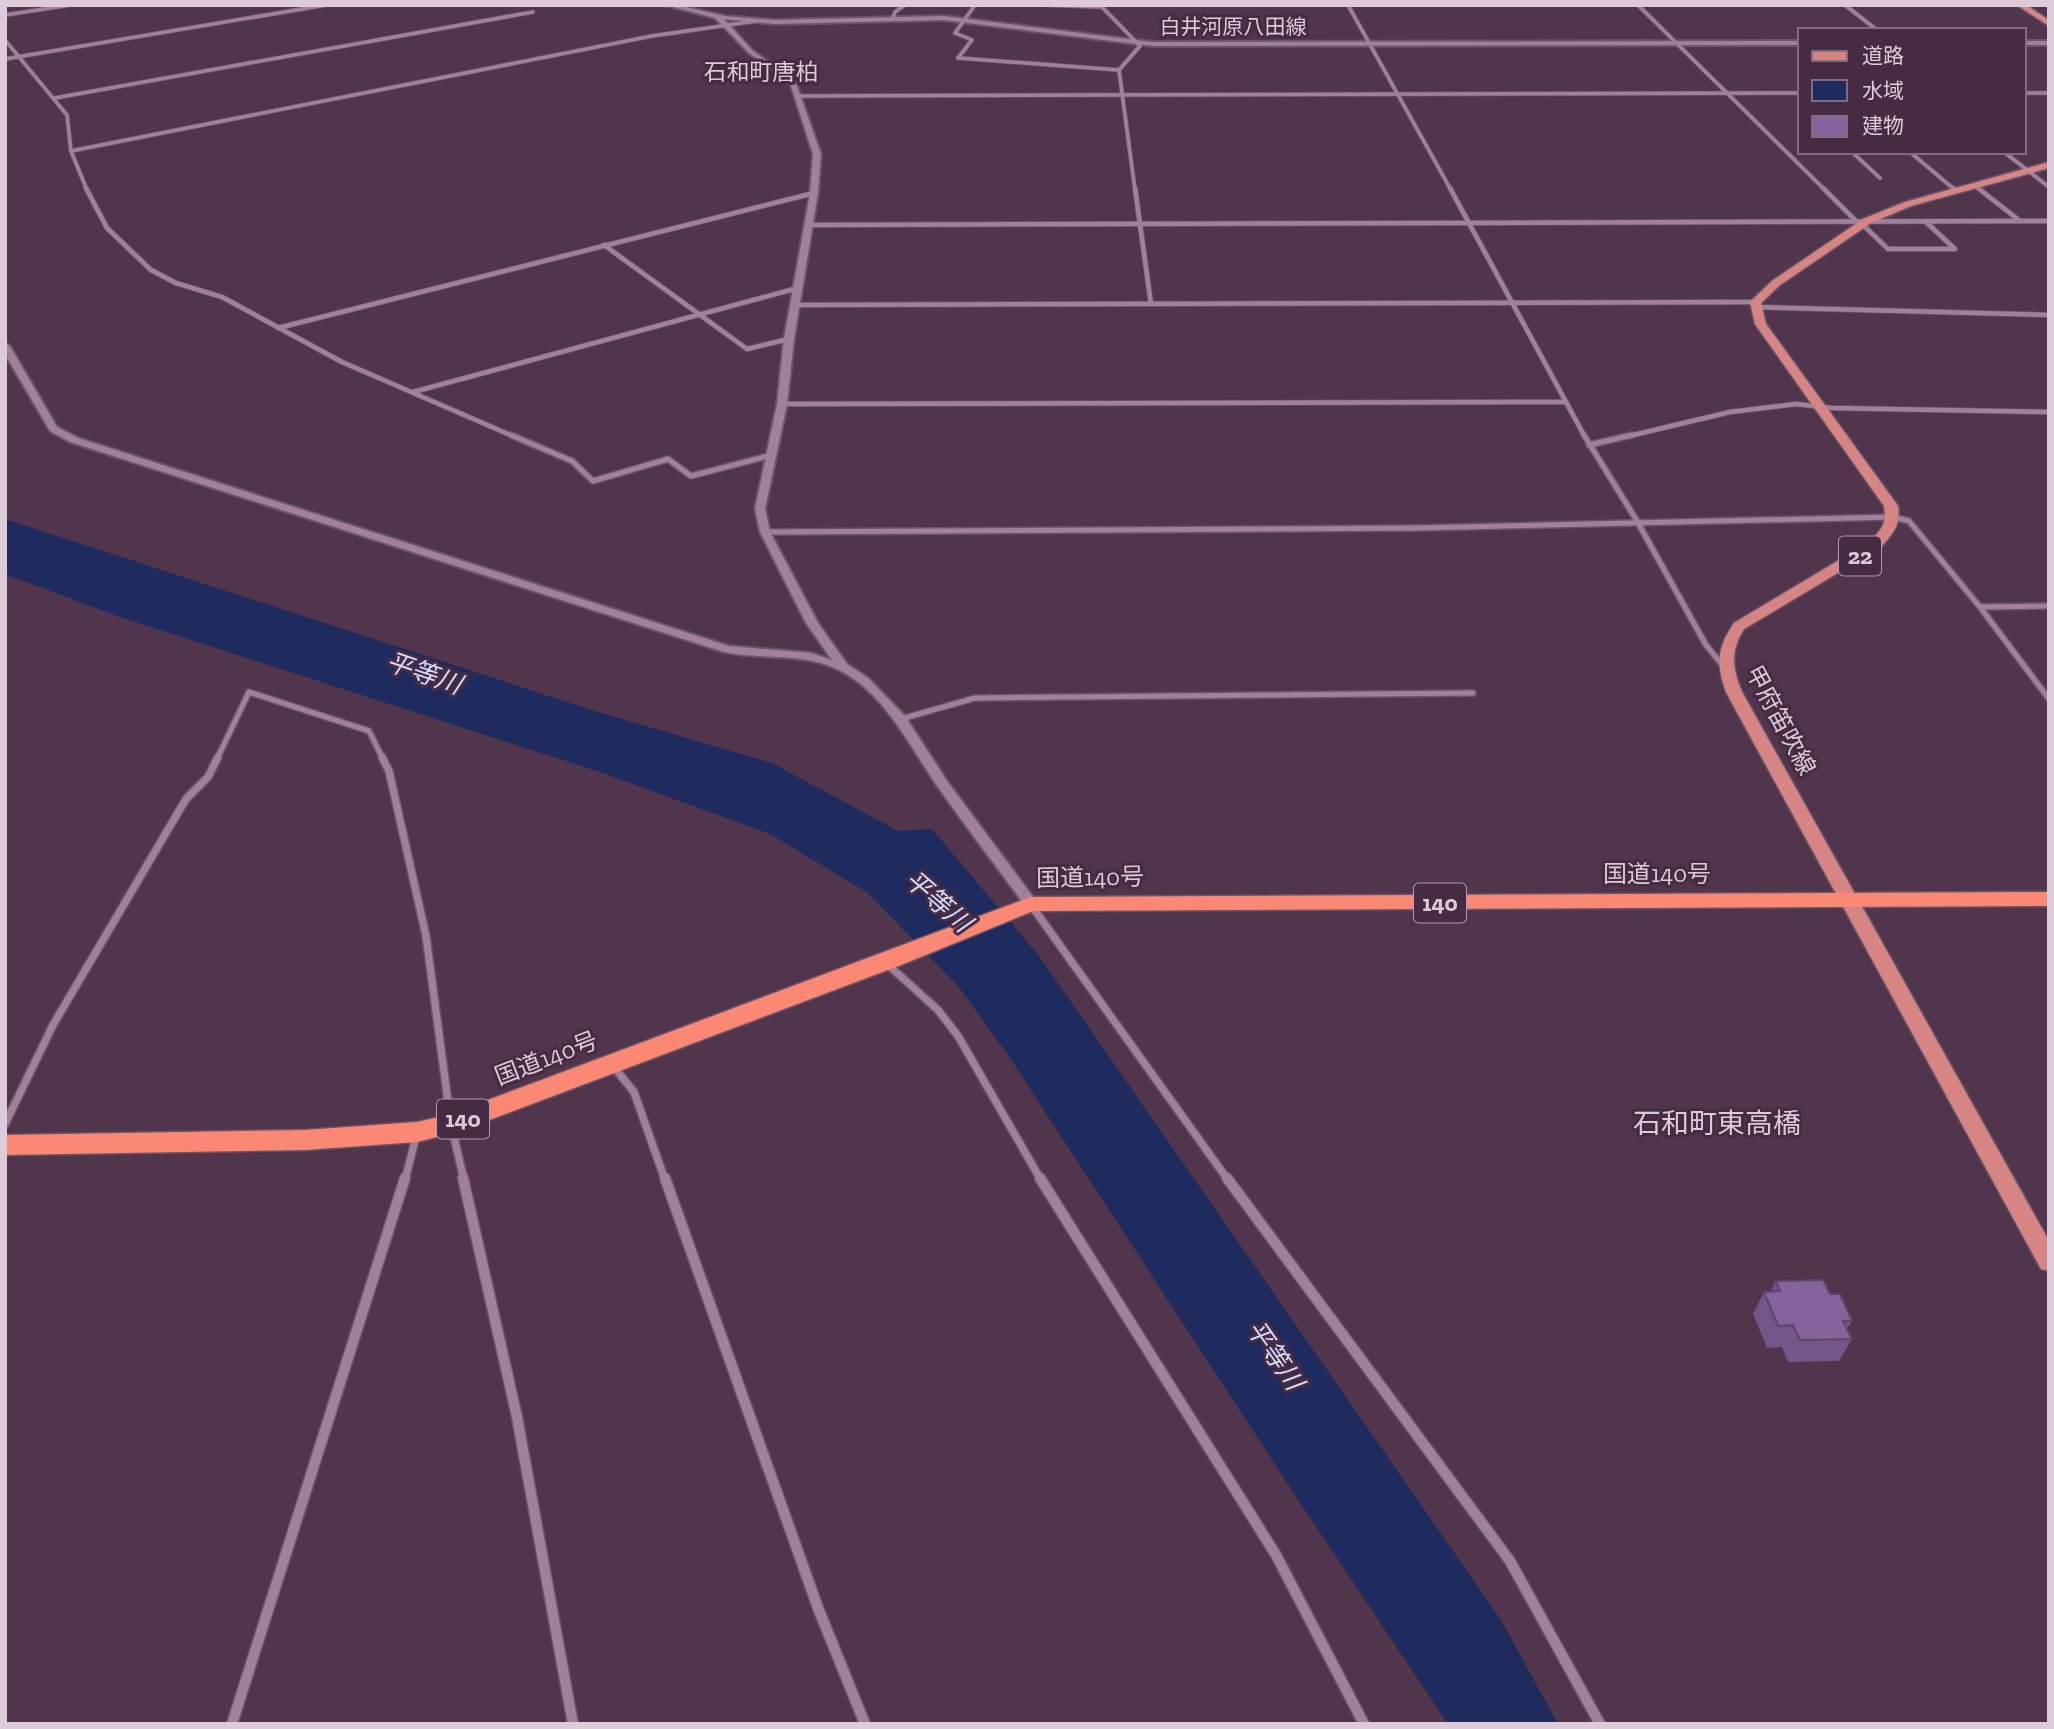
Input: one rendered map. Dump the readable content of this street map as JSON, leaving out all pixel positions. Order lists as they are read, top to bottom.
{
  "streets": {
    "highway": ["国道140号", "140"],
    "main road": ["22", "甲府笛吹線"],
    "street": ["白井河原八田線"]
  },
  "crossings": [
    ["22", "甲府笛吹線"],
    ["甲府笛吹線", "国道140号"]
  ],
  "districts": ["石和町唐柏", "石和町東高橋"],
  "water": ["平等川"],
  "legend": ["道路", "水域", "建物"]
}
